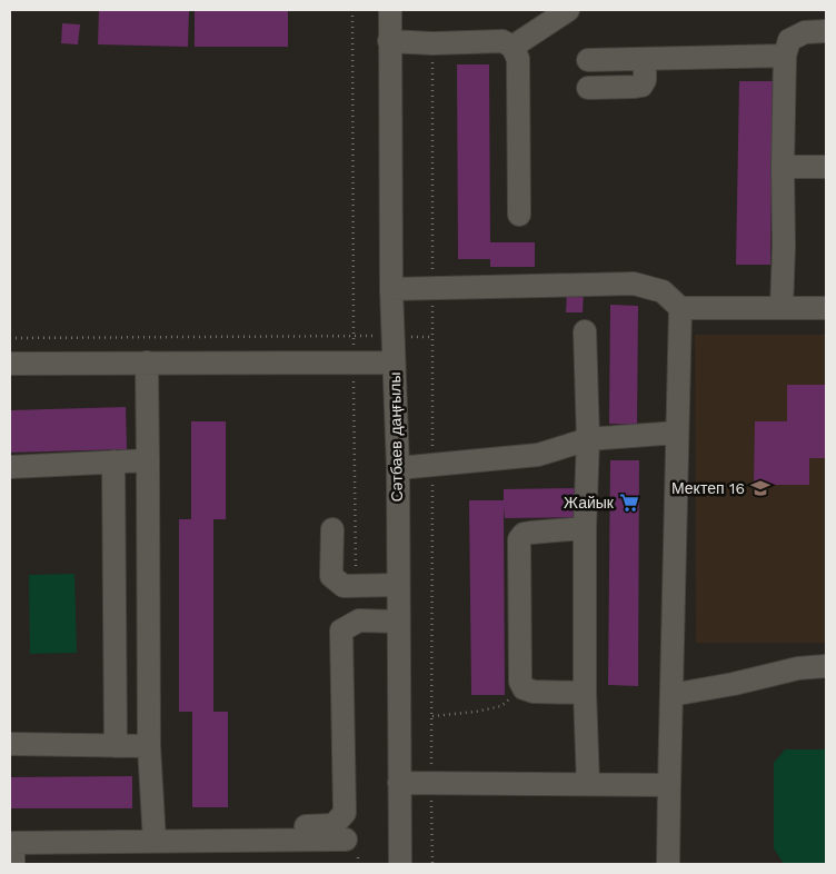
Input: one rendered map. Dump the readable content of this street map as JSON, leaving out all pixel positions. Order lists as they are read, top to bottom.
{
  "streets": {
    "street": ["Сәтбаев даңғылы"]
  },
  "places": {
    "school or university": ["Мектеп 16"],
    "supermarket": ["Жайык"]
  }
}
